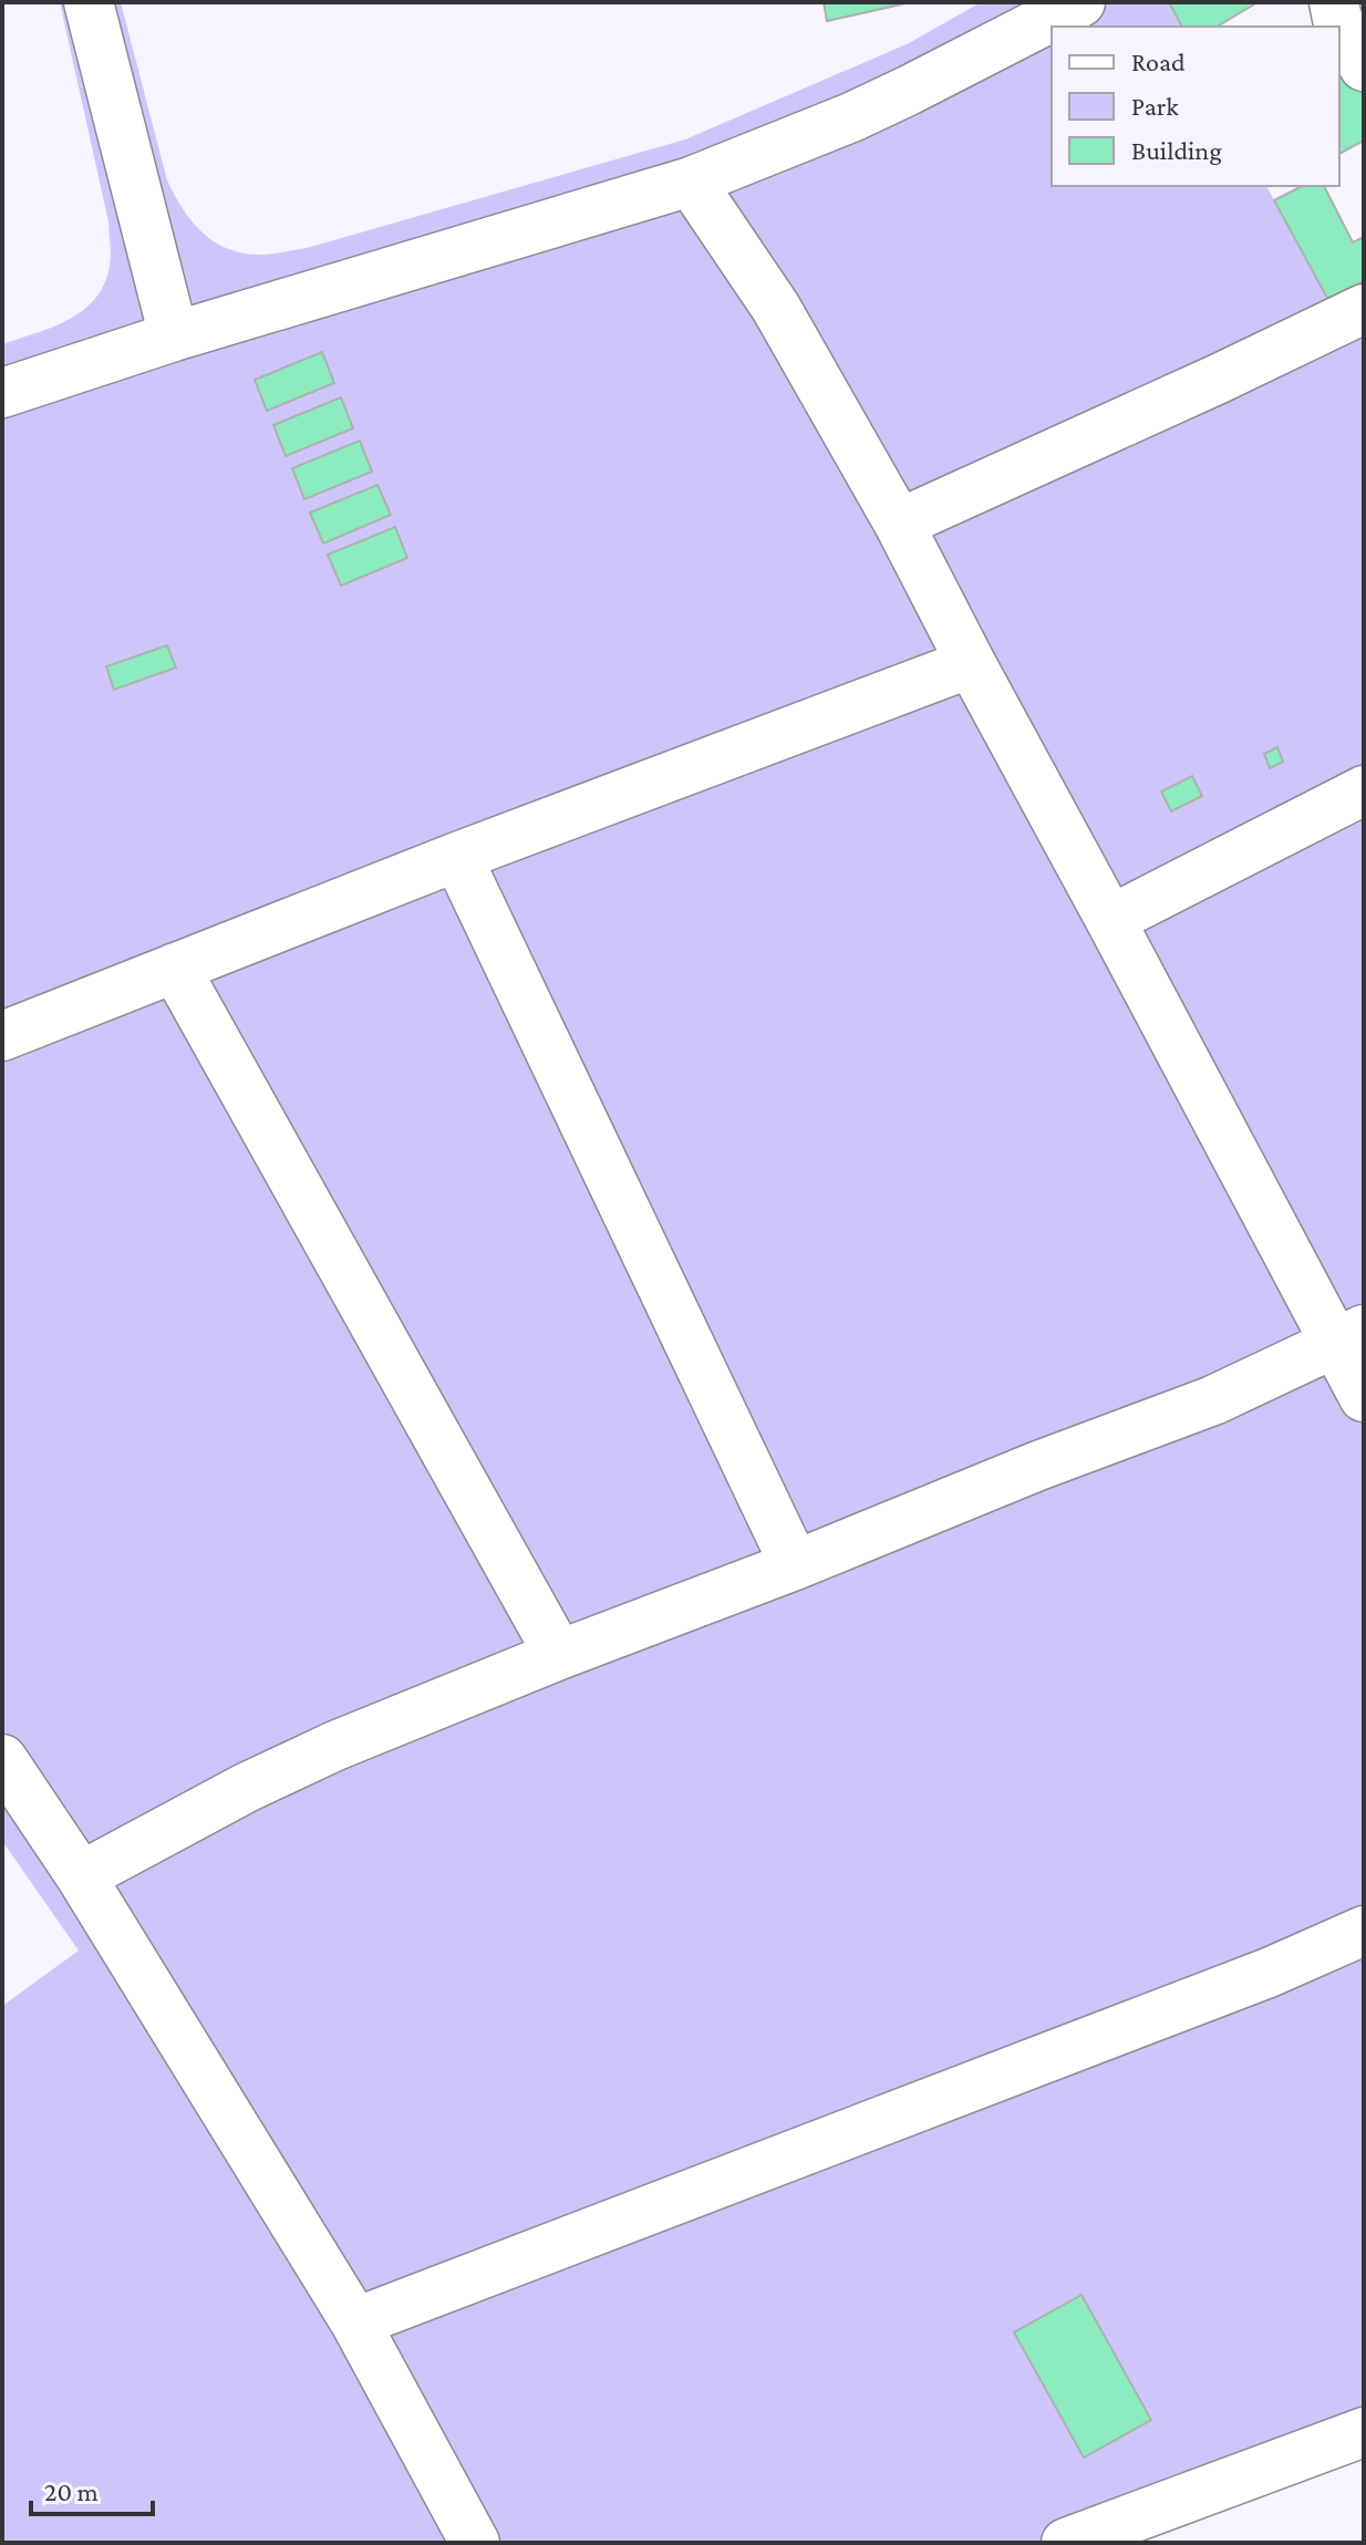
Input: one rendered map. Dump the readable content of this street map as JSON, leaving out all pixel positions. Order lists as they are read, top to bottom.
{
  "legend": ["Road", "Park", "Building"],
  "scale_bar": "20 m"
}
